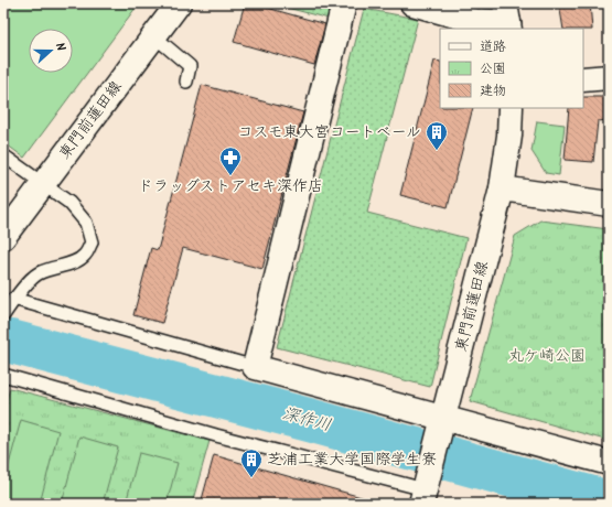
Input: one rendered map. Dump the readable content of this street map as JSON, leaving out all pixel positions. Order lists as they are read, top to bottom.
{
  "streets": {
    "street": ["東門前蓮田線"]
  },
  "water": ["深作川"],
  "parks": ["丸ケ崎公園"],
  "places": {
    "building": ["コスモ東大宮コートベール", "芝浦工業大学国際学生寮"],
    "pharmacy": ["ドラッグストアセキ深作店"]
  },
  "legend": ["道路", "公園", "建物"],
  "north": "right"
}
